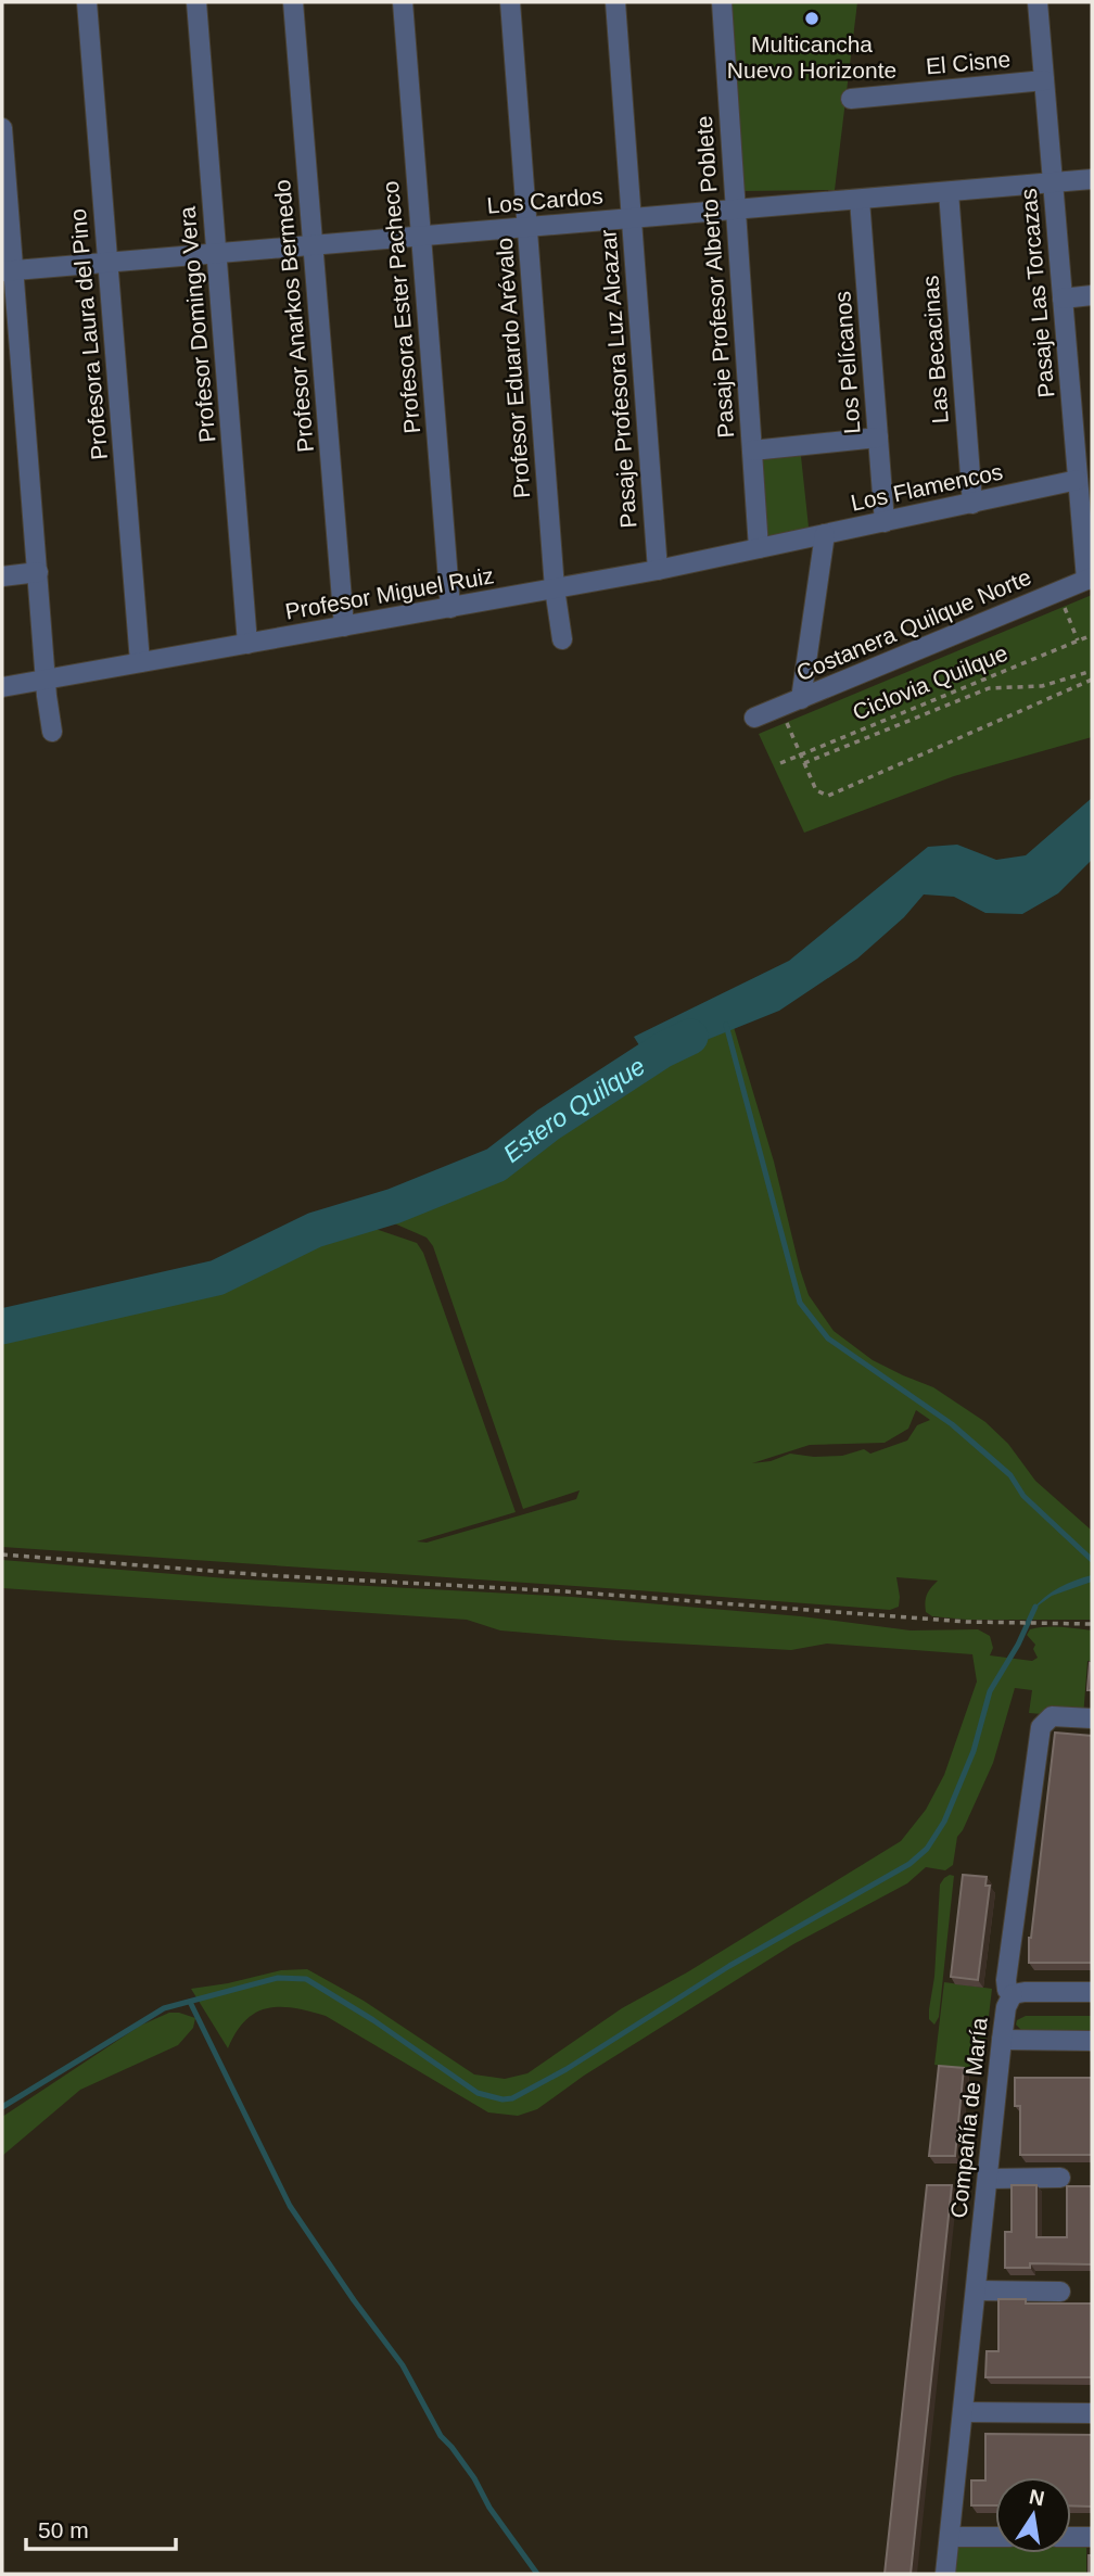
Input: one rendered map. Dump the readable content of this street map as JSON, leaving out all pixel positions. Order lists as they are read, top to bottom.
{
  "streets": {
    "street": [
      "El Cisne",
      "Los Cardos",
      "Pasaje Profesor Alberto Poblete",
      "Pasaje Las Torcazas",
      "Profesora Ester Pacheco",
      "Profesor Anarkos Bermedo",
      "Profesor Domingo Vera",
      "Profesora Laura del Pino",
      "Las Becacinas",
      "Los Pelícanos",
      "Profesor Eduardo Arévalo",
      "Pasaje Profesora Luz Alcazar",
      "Los Flamencos",
      "Profesor Miguel Ruiz",
      "Costanera Quilque Norte",
      "Compañía de María"
    ],
    "path": ["Ciclovia Quilque"]
  },
  "crossings": [
    ["El Cisne", "Pasaje Las Torcazas"],
    ["Los Cardos", "Pasaje Profesor Alberto Poblete"],
    ["Los Cardos", "Pasaje Las Torcazas"],
    ["Los Cardos", "Profesora Ester Pacheco"],
    ["Los Cardos", "Profesor Anarkos Bermedo"],
    ["Los Cardos", "Profesor Domingo Vera"],
    ["Los Cardos", "Profesora Laura del Pino"],
    ["Los Cardos", "Las Becacinas"],
    ["Los Cardos", "Los Pelícanos"],
    ["Los Cardos", "Profesor Eduardo Arévalo"],
    ["Los Cardos", "Pasaje Profesora Luz Alcazar"],
    ["Pasaje Profesor Alberto Poblete", "Profesor Miguel Ruiz"],
    ["Pasaje Las Torcazas", "Los Flamencos"],
    ["Pasaje Las Torcazas", "Costanera Quilque Norte"],
    ["Profesora Ester Pacheco", "Profesor Miguel Ruiz"],
    ["Profesor Anarkos Bermedo", "Profesor Miguel Ruiz"],
    ["Profesor Domingo Vera", "Profesor Miguel Ruiz"],
    ["Profesora Laura del Pino", "Profesor Miguel Ruiz"],
    ["Las Becacinas", "Los Flamencos"],
    ["Los Pelícanos", "Los Flamencos"],
    ["Profesor Eduardo Arévalo", "Profesor Miguel Ruiz"],
    ["Pasaje Profesora Luz Alcazar", "Profesor Miguel Ruiz"],
    ["Los Flamencos", "Profesor Miguel Ruiz"]
  ],
  "water": ["Estero Quilque"],
  "places": ["Multicancha Nuevo Horizonte"],
  "scale_bar": "50 m",
  "north": "top"
}
